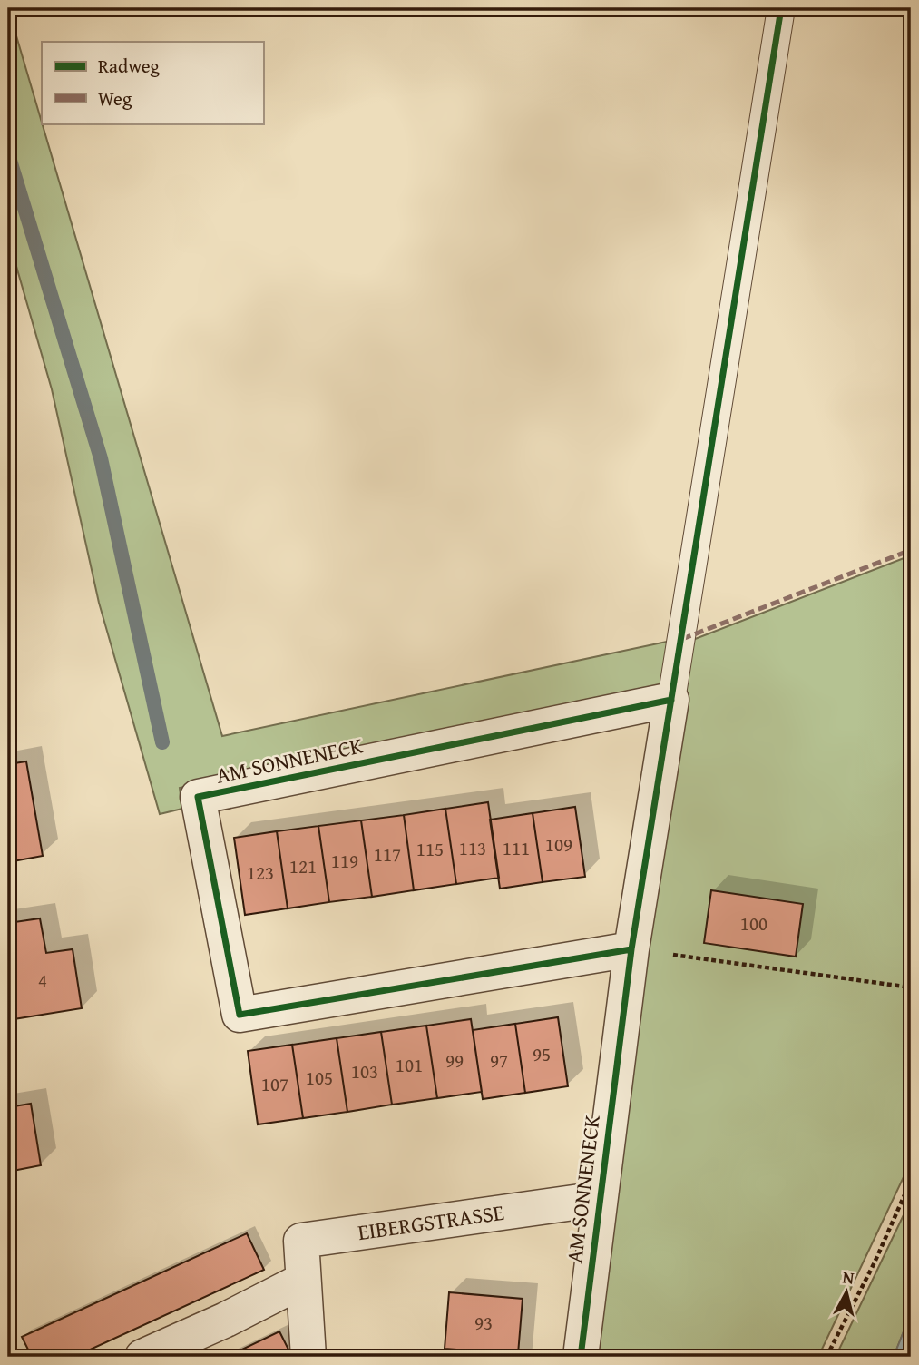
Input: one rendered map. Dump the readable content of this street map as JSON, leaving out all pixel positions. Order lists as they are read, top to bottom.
{
  "streets": {
    "street": ["AM SONNENECK", "EIBERGSTRASSE"]
  },
  "crossings": [
    ["AM SONNENECK", "EIBERGSTRASSE"]
  ],
  "house_numbers": [
    "109",
    "113",
    "111",
    "115",
    "117",
    "119",
    "121",
    "123",
    "100",
    "4",
    "95",
    "99",
    "97",
    "101",
    "103",
    "105",
    "107",
    "93"
  ],
  "legend": ["Radweg", "Weg"],
  "north": "top"
}
